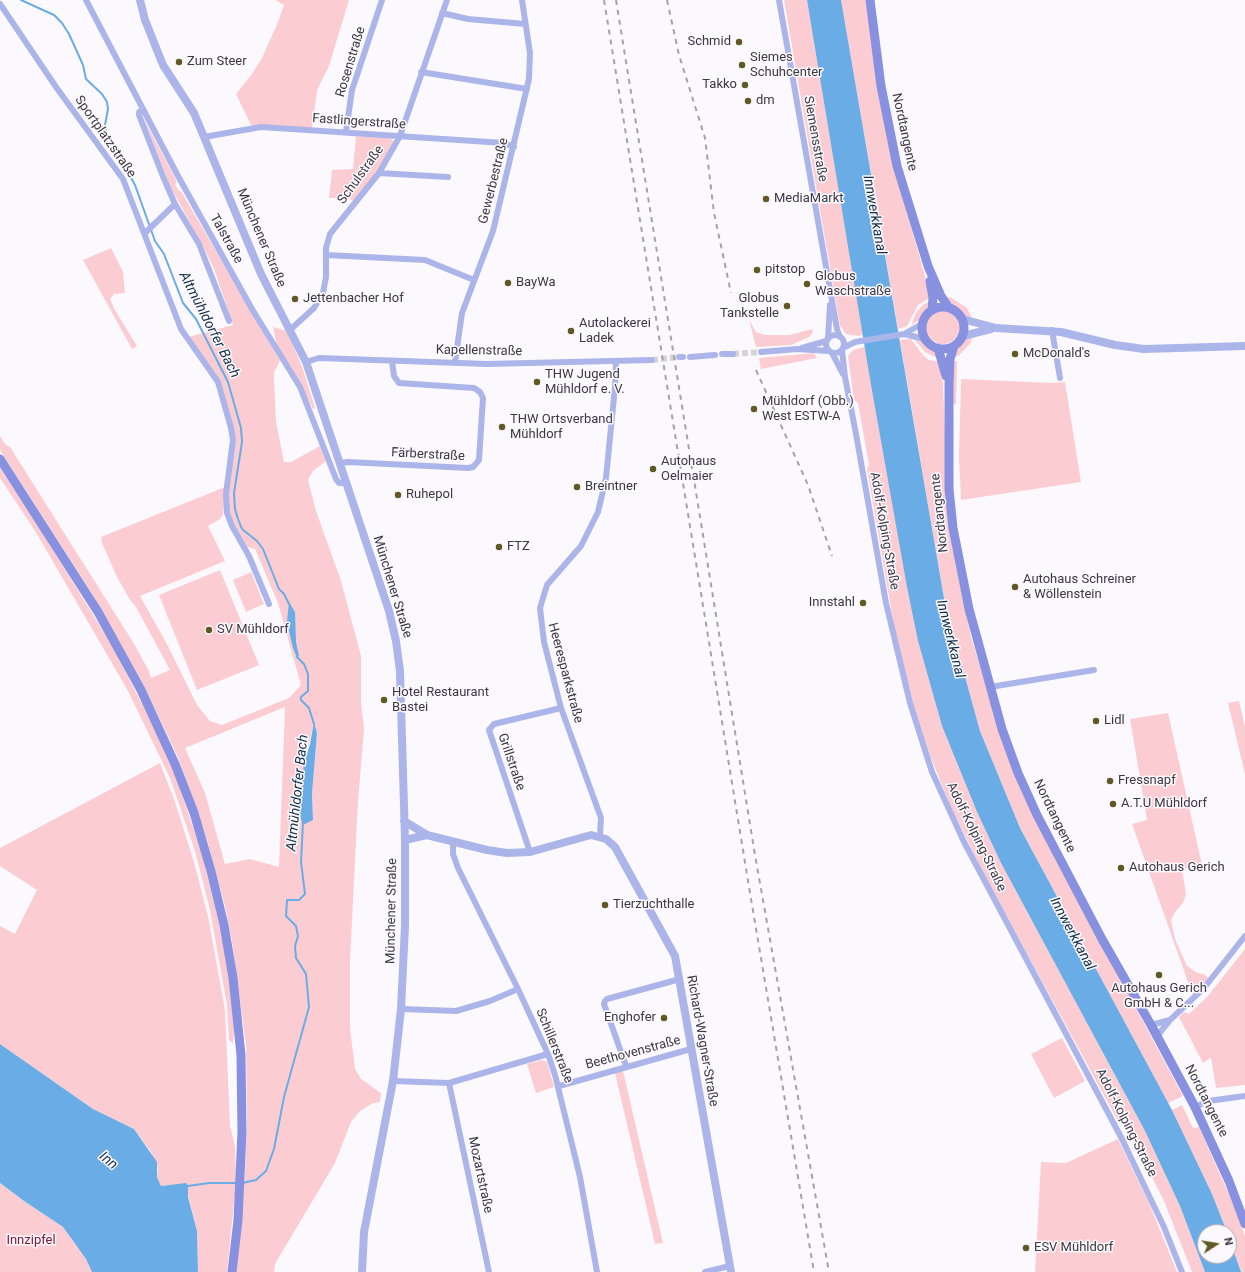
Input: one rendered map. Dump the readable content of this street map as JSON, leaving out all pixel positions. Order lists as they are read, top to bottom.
{
  "streets": {
    "main road": ["Nordtangente"],
    "street": [
      "Rosenstraße",
      "Fastlingerstraße",
      "Sportplatzstraße",
      "Siemensstraße",
      "Schulstraße",
      "Gewerbestraße",
      "Münchener Straße",
      "Talstraße",
      "Kapellenstraße",
      "Färberstraße",
      "Adolf-Kolping-Straße",
      "Heeresparkstraße",
      "Grillstraße",
      "Richard-Wagner-Straße",
      "Schillerstraße",
      "Beethovenstraße",
      "Mozartstraße"
    ]
  },
  "crossings": [
    ["Rosenstraße", "Fastlingerstraße"],
    ["Fastlingerstraße", "Schulstraße"],
    ["Fastlingerstraße", "Gewerbestraße"],
    ["Fastlingerstraße", "Münchener Straße"],
    ["Siemensstraße", "Adolf-Kolping-Straße"],
    ["Schulstraße", "Münchener Straße"],
    ["Gewerbestraße", "Kapellenstraße"],
    ["Münchener Straße", "Talstraße"],
    ["Münchener Straße", "Kapellenstraße"],
    ["Münchener Straße", "Färberstraße"],
    ["Kapellenstraße", "Färberstraße"],
    ["Kapellenstraße", "Heeresparkstraße"],
    ["Heeresparkstraße", "Grillstraße"],
    ["Heeresparkstraße", "Richard-Wagner-Straße"],
    ["Richard-Wagner-Straße", "Beethovenstraße"],
    ["Schillerstraße", "Beethovenstraße"]
  ],
  "water": ["Innwerkkanal", "Altmühldorfer Bach", "Inn"],
  "parks": ["Innzipfel"],
  "places": [
    "Schmid",
    "Zum Steer",
    "Siemes Schuhcenter",
    "Takko",
    "dm",
    "MediaMarkt",
    "pitstop",
    "BayWa",
    "Globus Waschstraße",
    "Jettenbacher Hof",
    "Globus Tankstelle",
    "Autolackerei Ladek",
    "McDonald's",
    "THW Jugend Mühldorf e. V.",
    "Mühldorf (Obb.) West ESTW-A",
    "THW Ortsverband Mühldorf",
    "Autohaus Oelmaier",
    "Breintner",
    "Ruhepol",
    "FTZ",
    "Autohaus Schreiner & Wöllenstein",
    "Innstahl",
    "SV Mühldorf",
    "Hotel Restaurant Bastei",
    "Lidl",
    "Fressnapf",
    "A.T.U Mühldorf",
    "Autohaus Gerich",
    "Tierzuchthalle",
    "Autohaus Gerich GmbH & C...",
    "Enghofer",
    "ESV Mühldorf"
  ],
  "north": "right"
}
